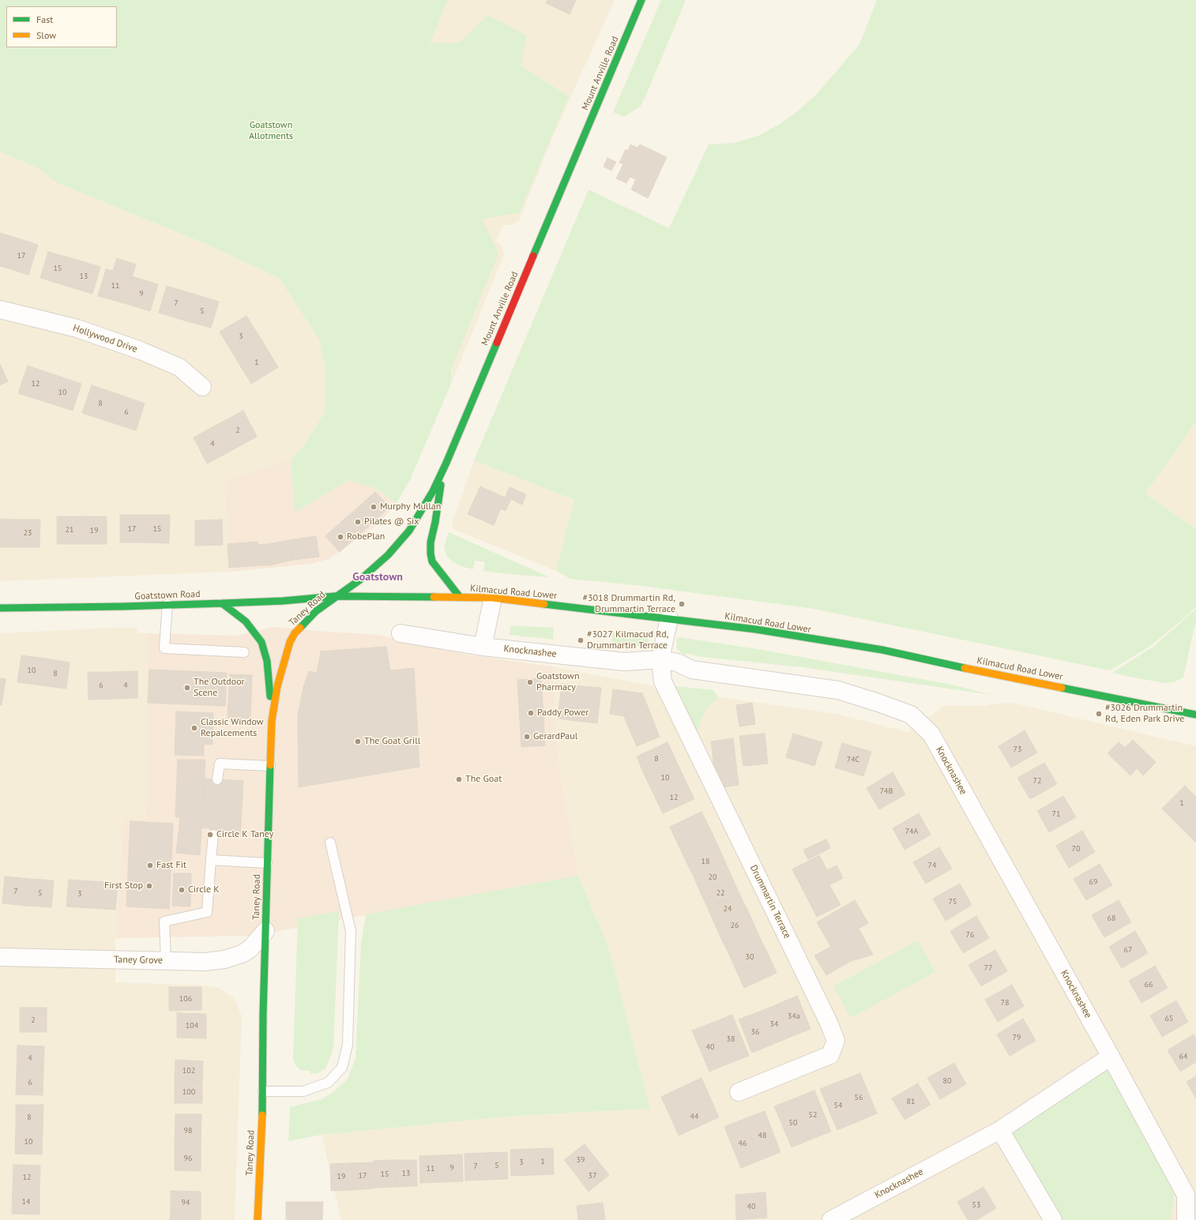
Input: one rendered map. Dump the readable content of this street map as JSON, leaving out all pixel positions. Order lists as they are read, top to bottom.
{
  "streets": {
    "main road": [
      "Mount Anville Road",
      "Kilmacud Road Lower",
      "Goatstown Road",
      "Taney Road"
    ],
    "street": [
      "Hollywood Drive",
      "Knocknashee",
      "Drummartin Terrace",
      "Taney Grove"
    ]
  },
  "crossings": [
    ["Mount Anville Road", "Kilmacud Road Lower"],
    ["Mount Anville Road", "Goatstown Road"],
    ["Mount Anville Road", "Taney Road"],
    ["Kilmacud Road Lower", "Goatstown Road"],
    ["Kilmacud Road Lower", "Taney Road"],
    ["Goatstown Road", "Taney Road"],
    ["Taney Road", "Taney Grove"],
    ["Knocknashee", "Drummartin Terrace"]
  ],
  "districts": ["Goatstown"],
  "parks": ["Goatstown Allotments"],
  "places": [
    "Murphy Mullan",
    "Pilates @ Six",
    "RobePlan",
    "#3018 Drummartin Rd, Drummartin Terrace",
    "#3027 Kilmacud Rd, Drummartin Terrace",
    "Goatstown Pharmacy",
    "The Outdoor Scene",
    "Paddy Power",
    "#3026 Drummartin Rd, Eden Park Drive",
    "Classic Window Repalcements",
    "GerardPaul",
    "The Goat Grill",
    "The Goat",
    "Circle K Taney",
    "Fast Fit",
    "First Stop",
    "Circle K"
  ],
  "house_numbers": [
    "17",
    "15",
    "13",
    "11",
    "9",
    "7",
    "5",
    "3",
    "1",
    "12",
    "10",
    "8",
    "6",
    "2",
    "4",
    "17",
    "15",
    "21",
    "19",
    "23",
    "10",
    "8",
    "6",
    "4",
    "73",
    "8",
    "74C",
    "10",
    "72",
    "74B",
    "12",
    "1",
    "71",
    "74A",
    "70",
    "18",
    "74",
    "20",
    "69",
    "7",
    "5",
    "22",
    "3",
    "75",
    "24",
    "68",
    "26",
    "76",
    "67",
    "30",
    "77",
    "66",
    "106",
    "78",
    "34a",
    "65",
    "2",
    "34",
    "104",
    "36",
    "79",
    "38",
    "40",
    "64",
    "4",
    "102",
    "80",
    "6",
    "100",
    "56",
    "81",
    "54",
    "52",
    "44",
    "8",
    "50",
    "98",
    "48",
    "10",
    "46",
    "96",
    "39",
    "1",
    "3",
    "5",
    "7",
    "9",
    "11",
    "13",
    "15",
    "17",
    "37",
    "19",
    "12",
    "14",
    "94",
    "53",
    "40"
  ],
  "legend": ["Fast", "Slow"]
}
